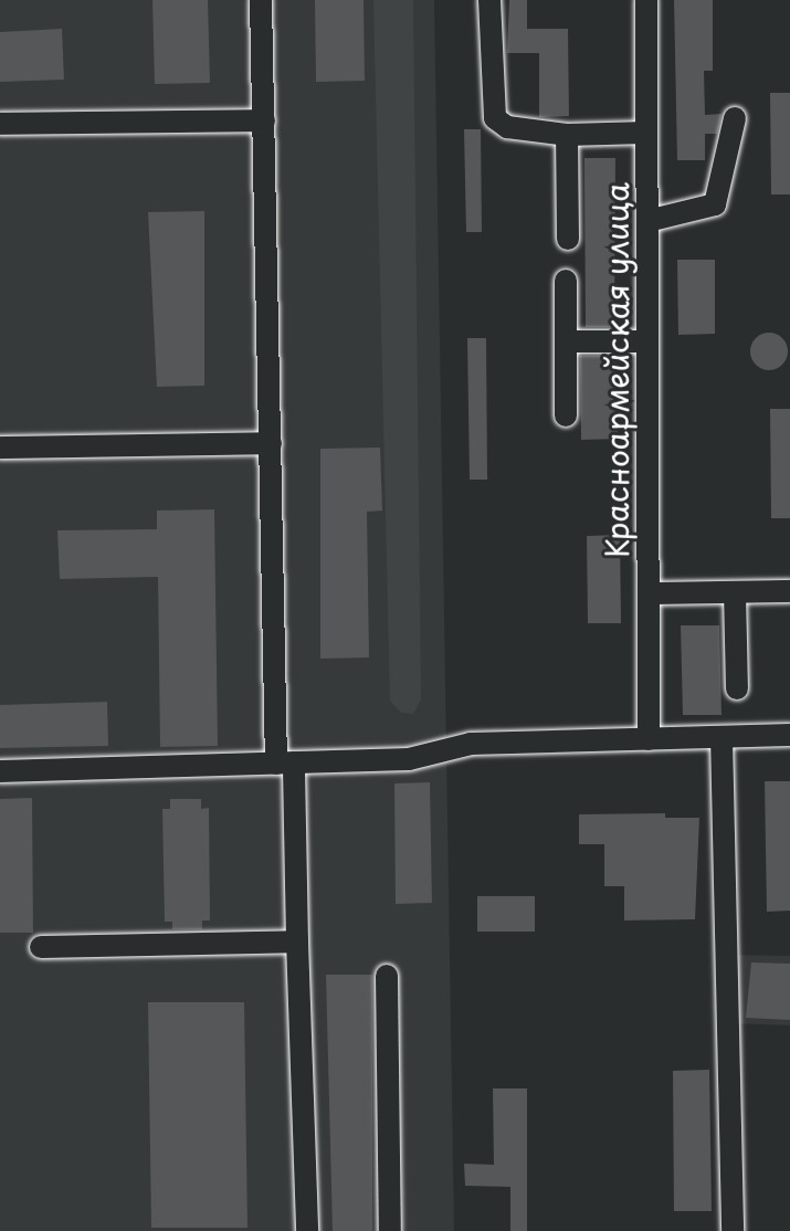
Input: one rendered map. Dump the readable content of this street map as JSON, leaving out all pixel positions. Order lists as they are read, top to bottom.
{
  "streets": {
    "street": ["Красноармейская улица"]
  }
}
